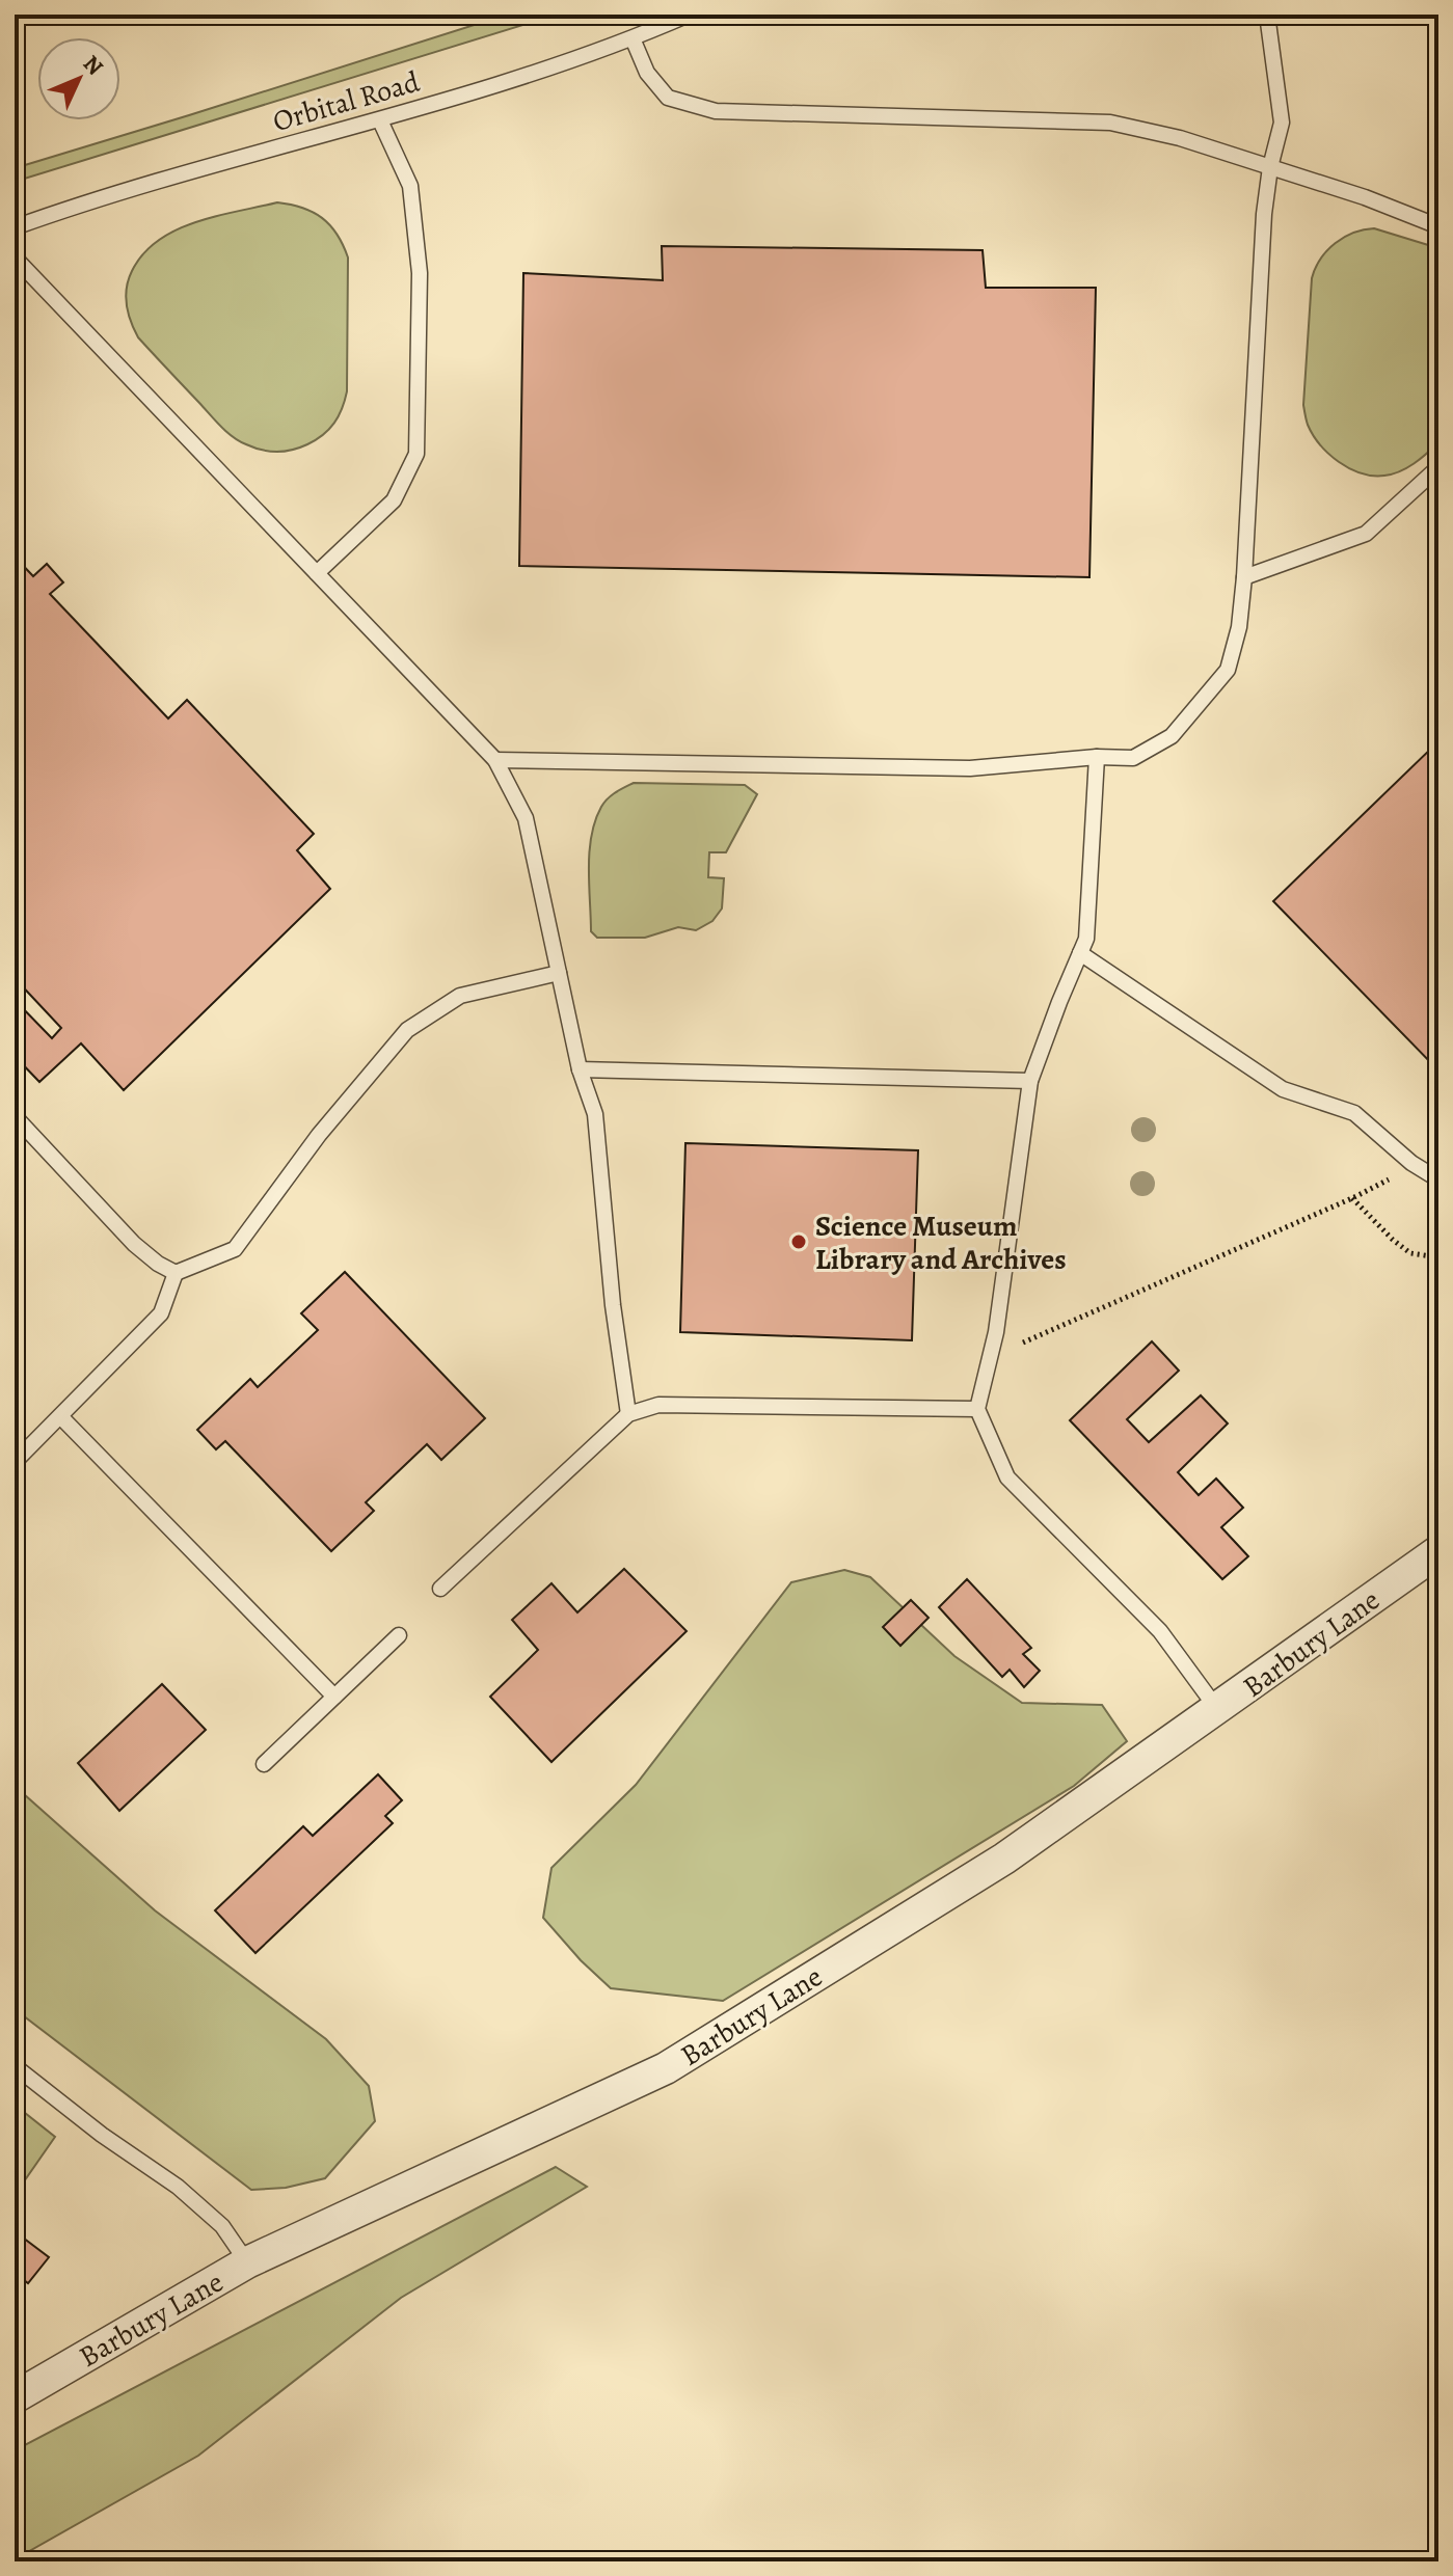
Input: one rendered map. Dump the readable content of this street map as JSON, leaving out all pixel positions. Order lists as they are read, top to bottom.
{
  "streets": {
    "street": ["Barbury Lane"],
    "lane": ["Orbital Road"]
  },
  "places": ["Science Museum Library and Archives"],
  "north": "top right"
}
